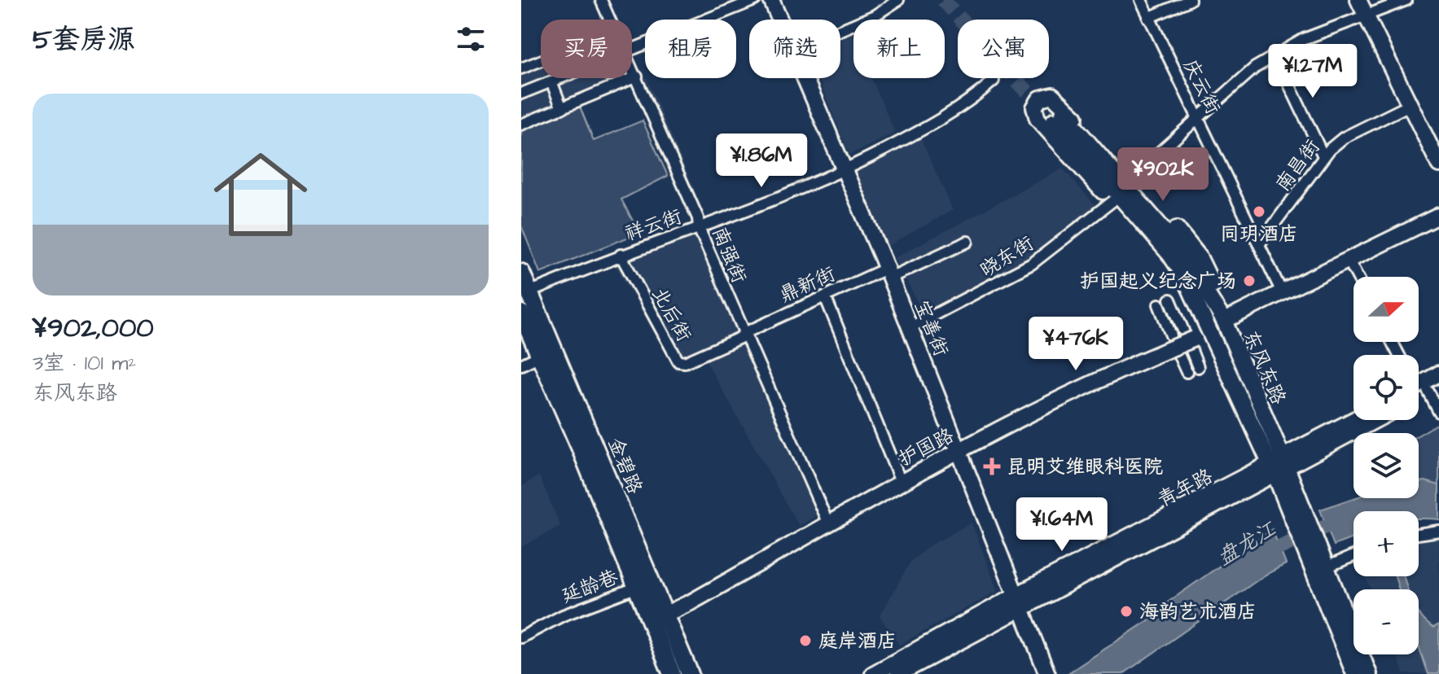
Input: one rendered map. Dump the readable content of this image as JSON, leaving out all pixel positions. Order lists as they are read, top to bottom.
{
  "streets": {
    "main road": [
      "宝善街",
      "东风东路",
      "护国路",
      "金碧路",
      "青年路"
    ],
    "street": [
      "庆云街",
      "南昌街",
      "祥云街",
      "南强街",
      "晓东街",
      "鼎新街",
      "北后街",
      "延龄巷"
    ]
  },
  "crossings": [
    ["庆云街", "南昌街"],
    ["祥云街", "南强街"],
    ["祥云街", "北后街"],
    ["祥云街", "宝善街"],
    ["祥云街", "金碧路"],
    ["南强街", "鼎新街"],
    ["南强街", "北后街"],
    ["南强街", "护国路"],
    ["晓东街", "宝善街"],
    ["鼎新街", "北后街"],
    ["鼎新街", "宝善街"],
    ["宝善街", "护国路"],
    ["宝善街", "青年路"],
    ["东风东路", "护国路"],
    ["东风东路", "青年路"],
    ["护国路", "金碧路"],
    ["金碧路", "延龄巷"]
  ],
  "water": ["盘龙江"],
  "places": {
    "other": [
      "同玥酒店",
      "护国起义纪念广场",
      "海韵艺术酒店",
      "庭岸酒店"
    ],
    "health": ["昆明艾维眼科医院"]
  },
  "north": "right",
  "page": {
    "heading": "5套房源",
    "chip": [
      "买房",
      "租房",
      "筛选",
      "新上",
      "公寓"
    ],
    "price": [
      "¥1.27M",
      "¥1.86M",
      "¥902K",
      "¥476K",
      "¥1.64M"
    ],
    "list": [
      {
        "name": "¥902,000",
        "note": "3室 · 101 m² · 东风东路"
      }
    ],
    "map_buttons": ["+", "−"]
  }
}
